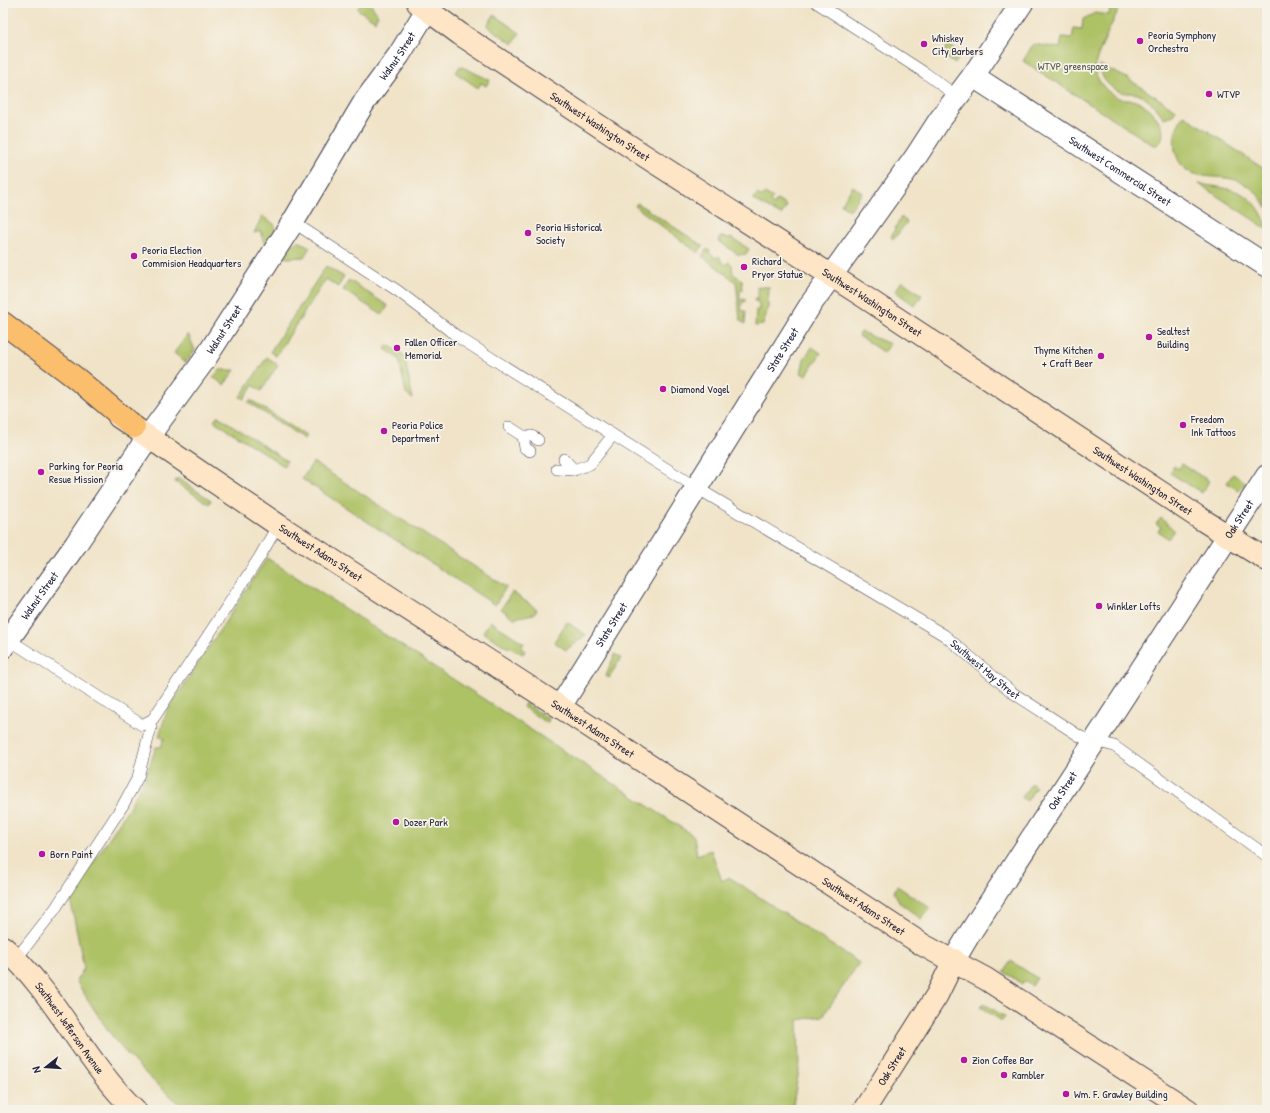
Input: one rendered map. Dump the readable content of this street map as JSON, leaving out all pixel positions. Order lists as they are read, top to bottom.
{
  "streets": {
    "main road": [
      "Southwest Washington Street",
      "Oak Street",
      "Southwest Adams Street",
      "Southwest Jefferson Avenue"
    ],
    "street": ["Walnut Street", "Southwest Commercial Street", "State Street"],
    "lane": ["Southwest May Street"]
  },
  "crossings": [
    ["Walnut Street", "Southwest Washington Street"],
    ["Walnut Street", "Southwest Adams Street"],
    ["Walnut Street", "Southwest May Street"],
    ["Southwest Washington Street", "State Street"],
    ["Southwest Washington Street", "Oak Street"],
    ["Southwest Commercial Street", "State Street"],
    ["State Street", "Southwest Adams Street"],
    ["State Street", "Southwest May Street"],
    ["Oak Street", "Southwest Adams Street"],
    ["Oak Street", "Southwest May Street"]
  ],
  "parks": ["WTVP greenspace"],
  "places": [
    "Peoria Symphony Orchestra",
    "Whiskey City Barbers",
    "WTVP",
    "Peoria Historical Society",
    "Peoria Election Commision Headquarters",
    "Richard Pryor Statue",
    "Sealtest Building",
    "Fallen Officer Memorial",
    "Thyme Kitchen + Craft Beer",
    "Diamond Vogel",
    "Freedom Ink Tattoos",
    "Peoria Police Department",
    "Parking for Peoria Resue Mission",
    "Winkler Lofts",
    "Dozer Park",
    "Born Paint",
    "Zion Coffee Bar",
    "Rambler",
    "Wm. F. Grawley Building"
  ],
  "north": "left"
}
